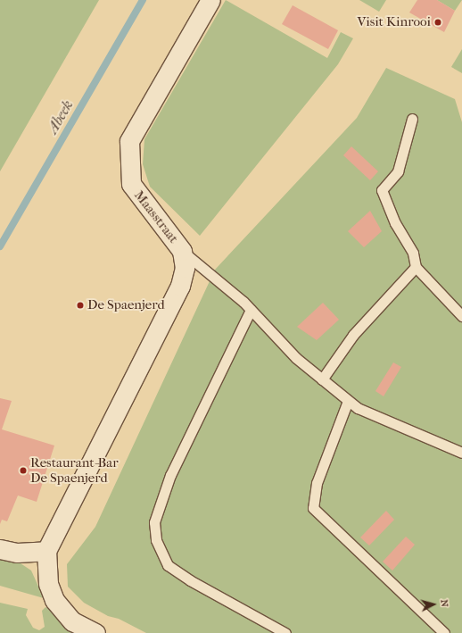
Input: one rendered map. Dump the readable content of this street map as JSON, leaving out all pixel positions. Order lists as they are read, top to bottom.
{
  "streets": {
    "street": ["Maasstraat"]
  },
  "water": ["Abeek"],
  "places": ["Visit Kinrooi", "De Spaenjerd", "Restaurant-Bar De Spaenjerd"],
  "north": "right"
}
